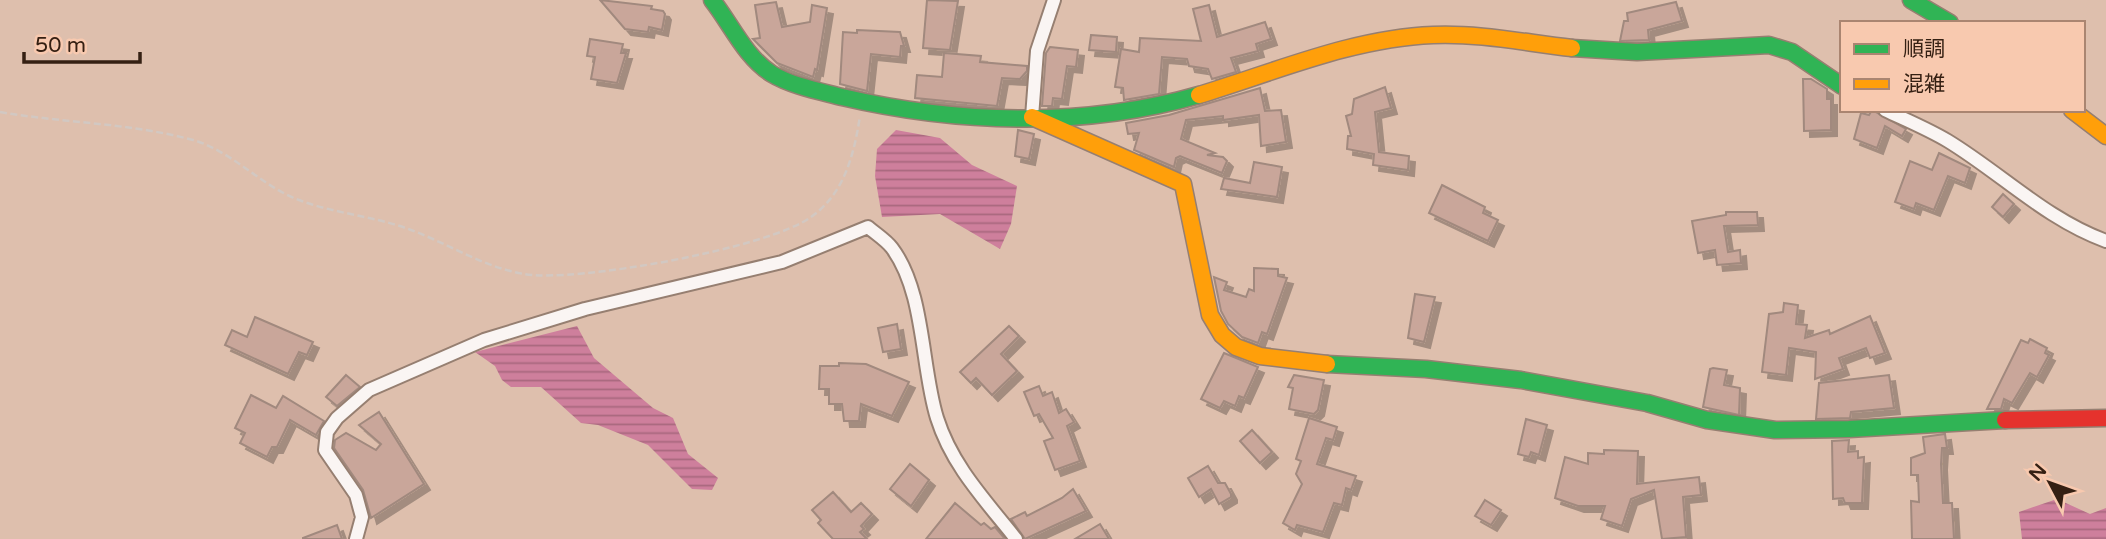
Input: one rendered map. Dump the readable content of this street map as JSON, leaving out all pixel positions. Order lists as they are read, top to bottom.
{
  "legend": ["順調", "混雑"],
  "scale_bar": "50 m",
  "north": "top left"
}
